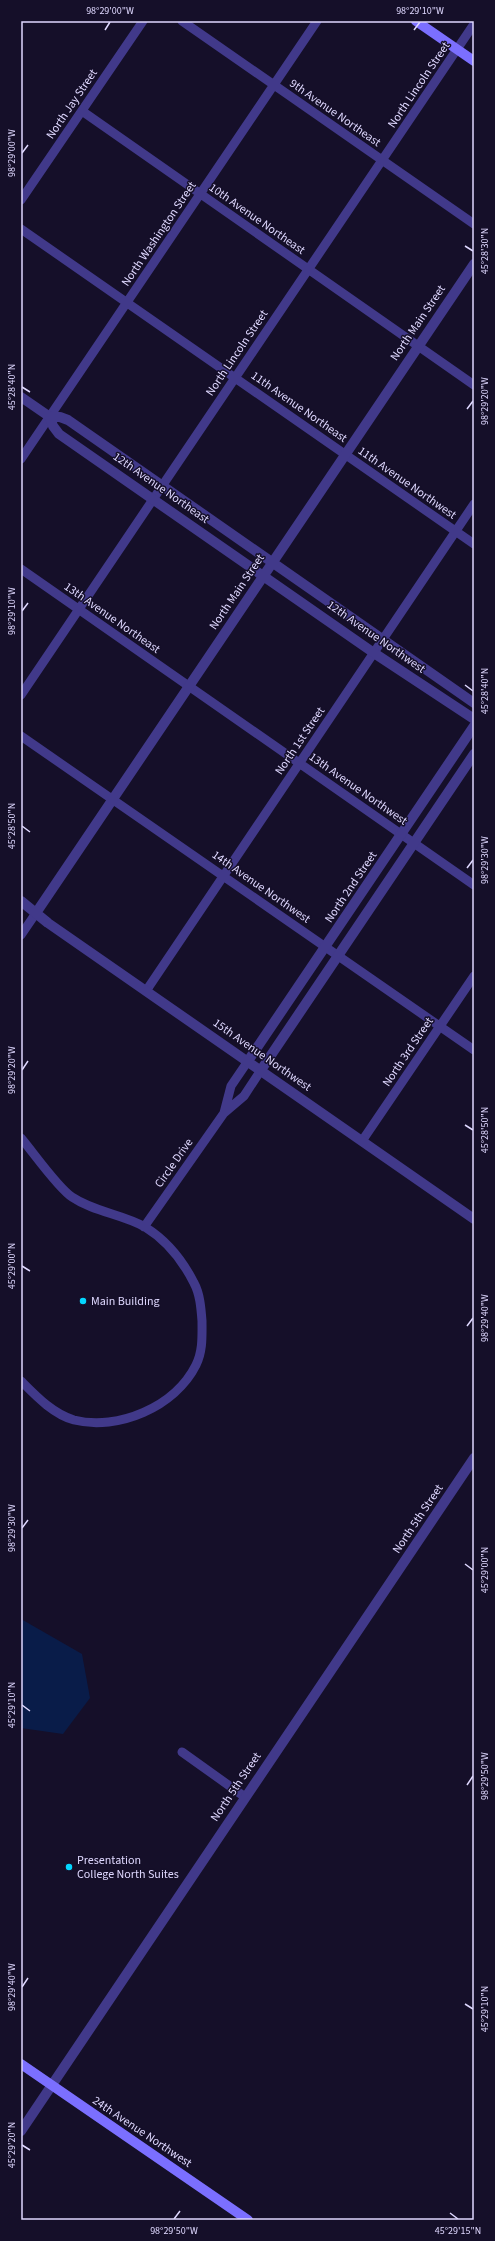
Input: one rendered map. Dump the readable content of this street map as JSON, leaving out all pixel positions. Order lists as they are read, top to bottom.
{
  "streets": {
    "main road": ["24th Avenue Northwest"],
    "street": [
      "North Lincoln Street",
      "North Jay Street",
      "9th Avenue Northeast",
      "10th Avenue Northeast",
      "North Washington Street",
      "North Main Street",
      "11th Avenue Northeast",
      "11th Avenue Northwest",
      "12th Avenue Northeast",
      "13th Avenue Northeast",
      "12th Avenue Northwest",
      "North 1st Street",
      "13th Avenue Northwest",
      "14th Avenue Northwest",
      "North 2nd Street",
      "North 3rd Street",
      "15th Avenue Northwest",
      "Circle Drive",
      "North 5th Street"
    ]
  },
  "crossings": [
    ["North Lincoln Street", "9th Avenue Northeast"],
    ["North Lincoln Street", "10th Avenue Northeast"],
    ["North Lincoln Street", "11th Avenue Northeast"],
    ["North Lincoln Street", "12th Avenue Northeast"],
    ["North Lincoln Street", "13th Avenue Northeast"],
    ["North Jay Street", "10th Avenue Northeast"],
    ["9th Avenue Northeast", "North Washington Street"],
    ["10th Avenue Northeast", "North Washington Street"],
    ["10th Avenue Northeast", "North Main Street"],
    ["North Washington Street", "11th Avenue Northeast"],
    ["North Washington Street", "12th Avenue Northeast"],
    ["North Main Street", "11th Avenue Northeast"],
    ["North Main Street", "11th Avenue Northwest"],
    ["North Main Street", "12th Avenue Northeast"],
    ["North Main Street", "13th Avenue Northeast"],
    ["North Main Street", "12th Avenue Northwest"],
    ["North Main Street", "13th Avenue Northwest"],
    ["North Main Street", "14th Avenue Northwest"],
    ["North Main Street", "15th Avenue Northwest"],
    ["11th Avenue Northeast", "11th Avenue Northwest"],
    ["11th Avenue Northwest", "North 1st Street"],
    ["12th Avenue Northeast", "12th Avenue Northwest"],
    ["13th Avenue Northeast", "13th Avenue Northwest"],
    ["12th Avenue Northwest", "North 1st Street"],
    ["North 1st Street", "13th Avenue Northwest"],
    ["North 1st Street", "14th Avenue Northwest"],
    ["North 1st Street", "15th Avenue Northwest"],
    ["13th Avenue Northwest", "North 2nd Street"],
    ["14th Avenue Northwest", "North 2nd Street"],
    ["14th Avenue Northwest", "North 3rd Street"],
    ["North 2nd Street", "15th Avenue Northwest"],
    ["North 2nd Street", "Circle Drive"],
    ["North 3rd Street", "15th Avenue Northwest"],
    ["15th Avenue Northwest", "Circle Drive"],
    ["North 5th Street", "24th Avenue Northwest"]
  ],
  "places": ["Main Building", "Presentation College North Suites"],
  "coordinates": [
    "98°29'00\"W",
    "98°29'10\"W",
    "45°28'30\"N",
    "45°28'40\"N",
    "98°29'20\"W",
    "45°28'50\"N",
    "98°29'30\"W",
    "45°29'00\"N",
    "98°29'40\"W",
    "45°29'10\"N",
    "98°29'50\"W",
    "45°29'20\"N",
    "45°29'15\"N"
  ]
}
